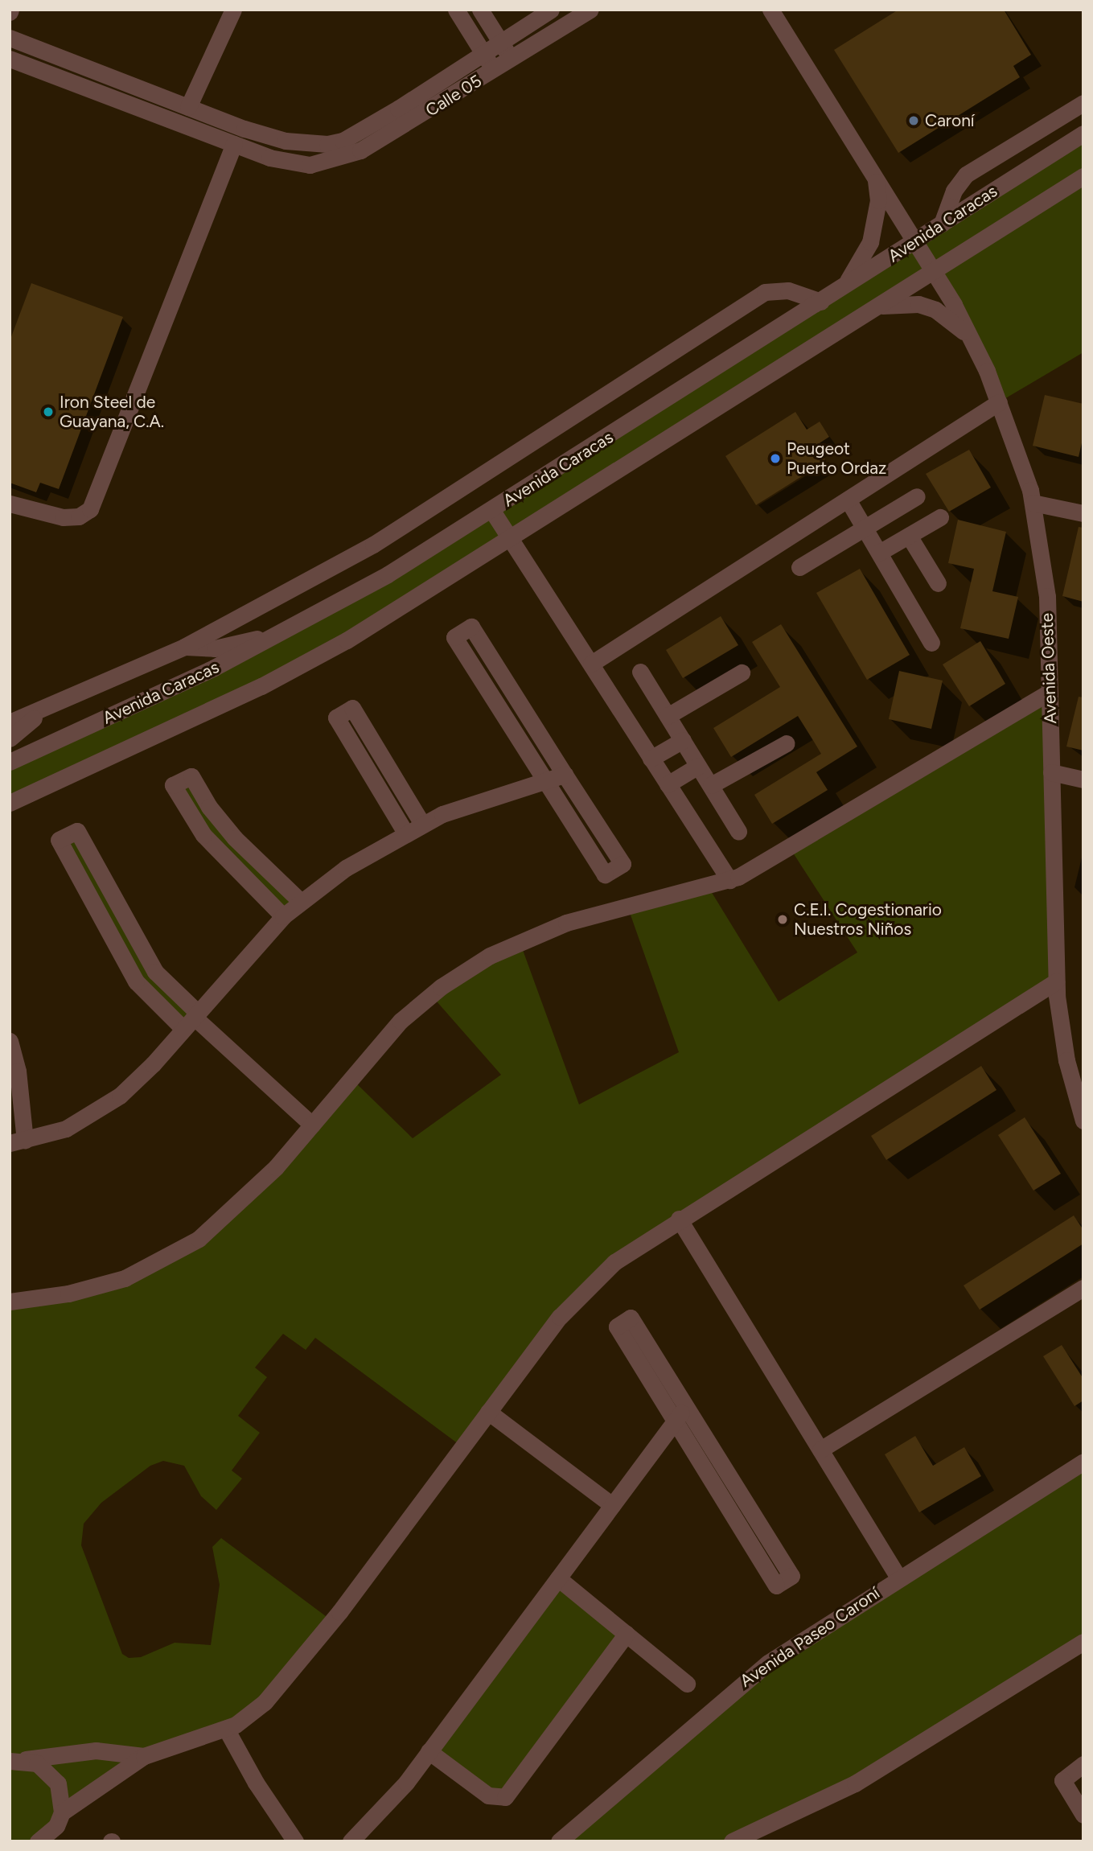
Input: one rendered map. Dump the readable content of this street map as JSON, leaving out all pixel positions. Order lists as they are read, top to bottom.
{
  "streets": {
    "street": [
      "Calle 05",
      "Avenida Caracas",
      "Avenida Oeste",
      "Avenida Paseo Caroní"
    ]
  },
  "crossings": [
    ["Avenida Caracas", "Avenida Oeste"]
  ],
  "places": [
    "Caroní",
    "Iron Steel de Guayana, C.A.",
    "Peugeot Puerto Ordaz",
    "C.E.I. Cogestionario Nuestros Niños"
  ]
}
